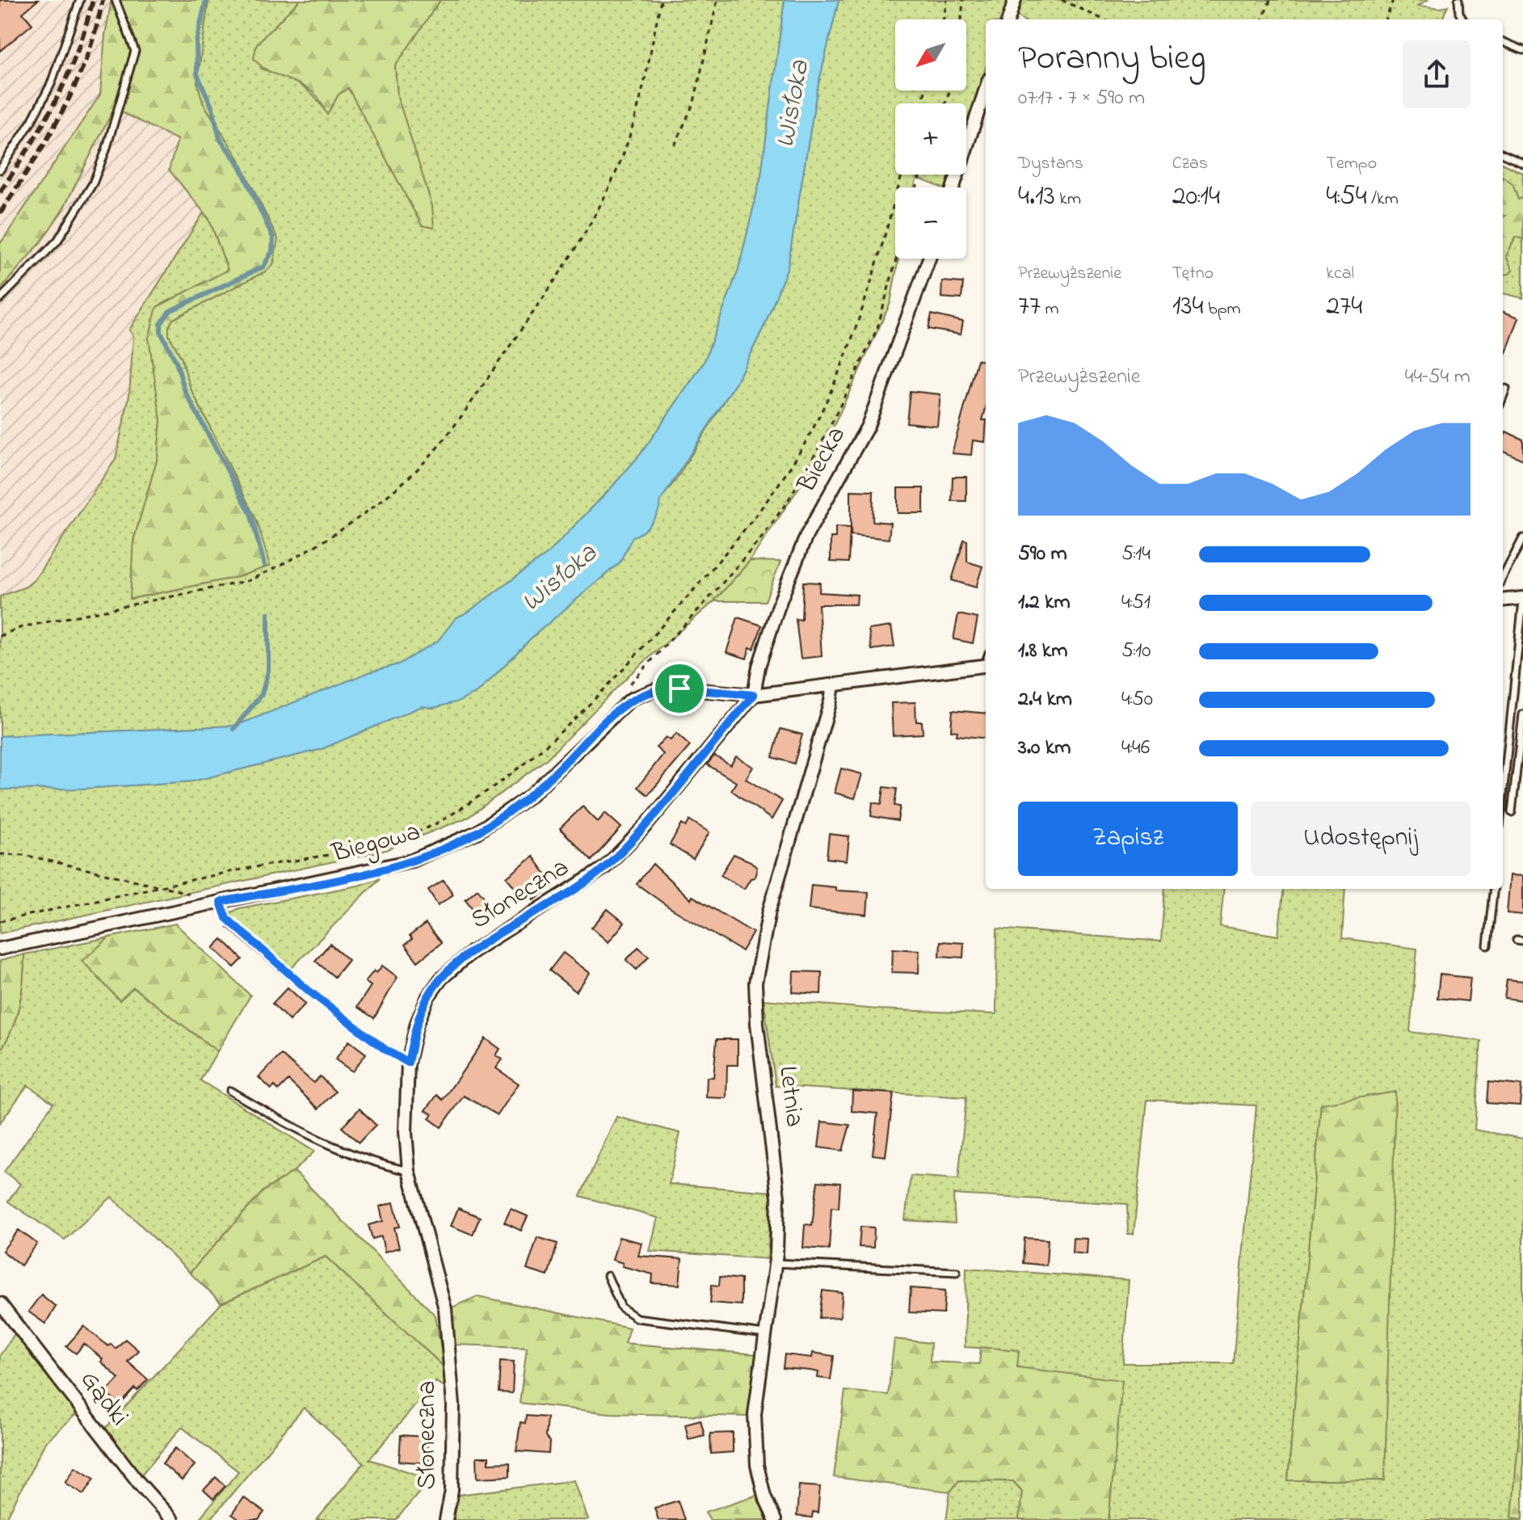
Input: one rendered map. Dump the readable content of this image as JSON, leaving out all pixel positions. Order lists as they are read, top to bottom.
{
  "streets": {
    "street": [
      "Biecka",
      "Biegowa",
      "Słoneczna",
      "Letnia",
      "Gądki"
    ]
  },
  "crossings": [
    ["Biecka", "Biegowa"],
    ["Biecka", "Słoneczna"],
    ["Biegowa", "Słoneczna"]
  ],
  "water": ["Wisłoka"],
  "north": "bottom left",
  "page": {
    "map_buttons": ["+", "−"],
    "heading": ["Poranny bieg", "07:17 · 7 × 590 m"],
    "stats": [
      ["Dystans", "4.13 km"],
      ["Czas", "20:14"],
      ["Tempo", "4:54 /km"],
      ["Przewyższenie", "77 m"],
      ["Tętno", "134 bpm"],
      ["kcal", "274"]
    ],
    "chart": ["Przewyższenie", "44–54 m"],
    "list": [
      {
        "name": "590 m",
        "note": "5:14"
      },
      {
        "name": "1.2 km",
        "note": "4:51"
      },
      {
        "name": "1.8 km",
        "note": "5:10"
      },
      {
        "name": "2.4 km",
        "note": "4:50"
      },
      {
        "name": "3.0 km",
        "note": "4:46"
      }
    ],
    "buttons": ["Zapisz", "Udostępnij"]
  }
}
